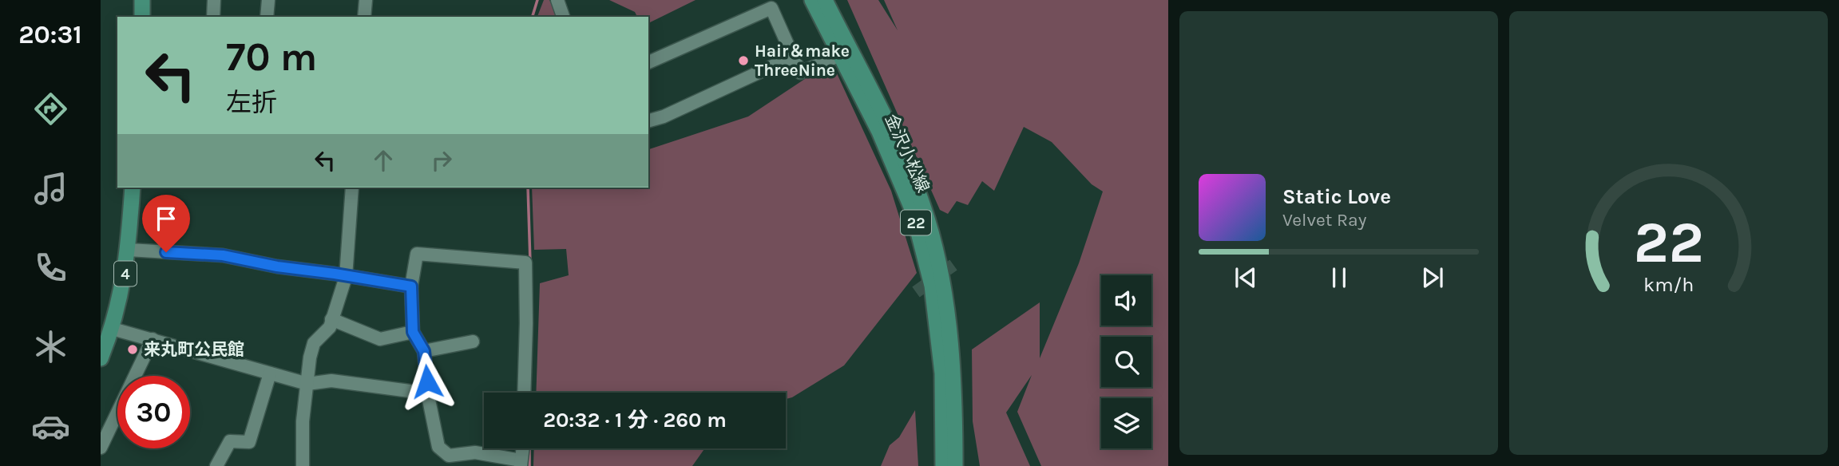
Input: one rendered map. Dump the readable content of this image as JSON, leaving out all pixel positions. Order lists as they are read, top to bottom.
{
  "streets": {
    "main road": ["金沢小松線", "22", "4"]
  },
  "places": ["Hair＆make ThreeNine", "来丸町公民館"],
  "page": {
    "tabs": "20:31",
    "turn": ["70 m", "左折"],
    "song": ["Static Love", "Velvet Ray"],
    "limit": "30",
    "trip": "20:32 · 1 分 · 260 m",
    "gauge": ["22", "km/h"]
  }
}
